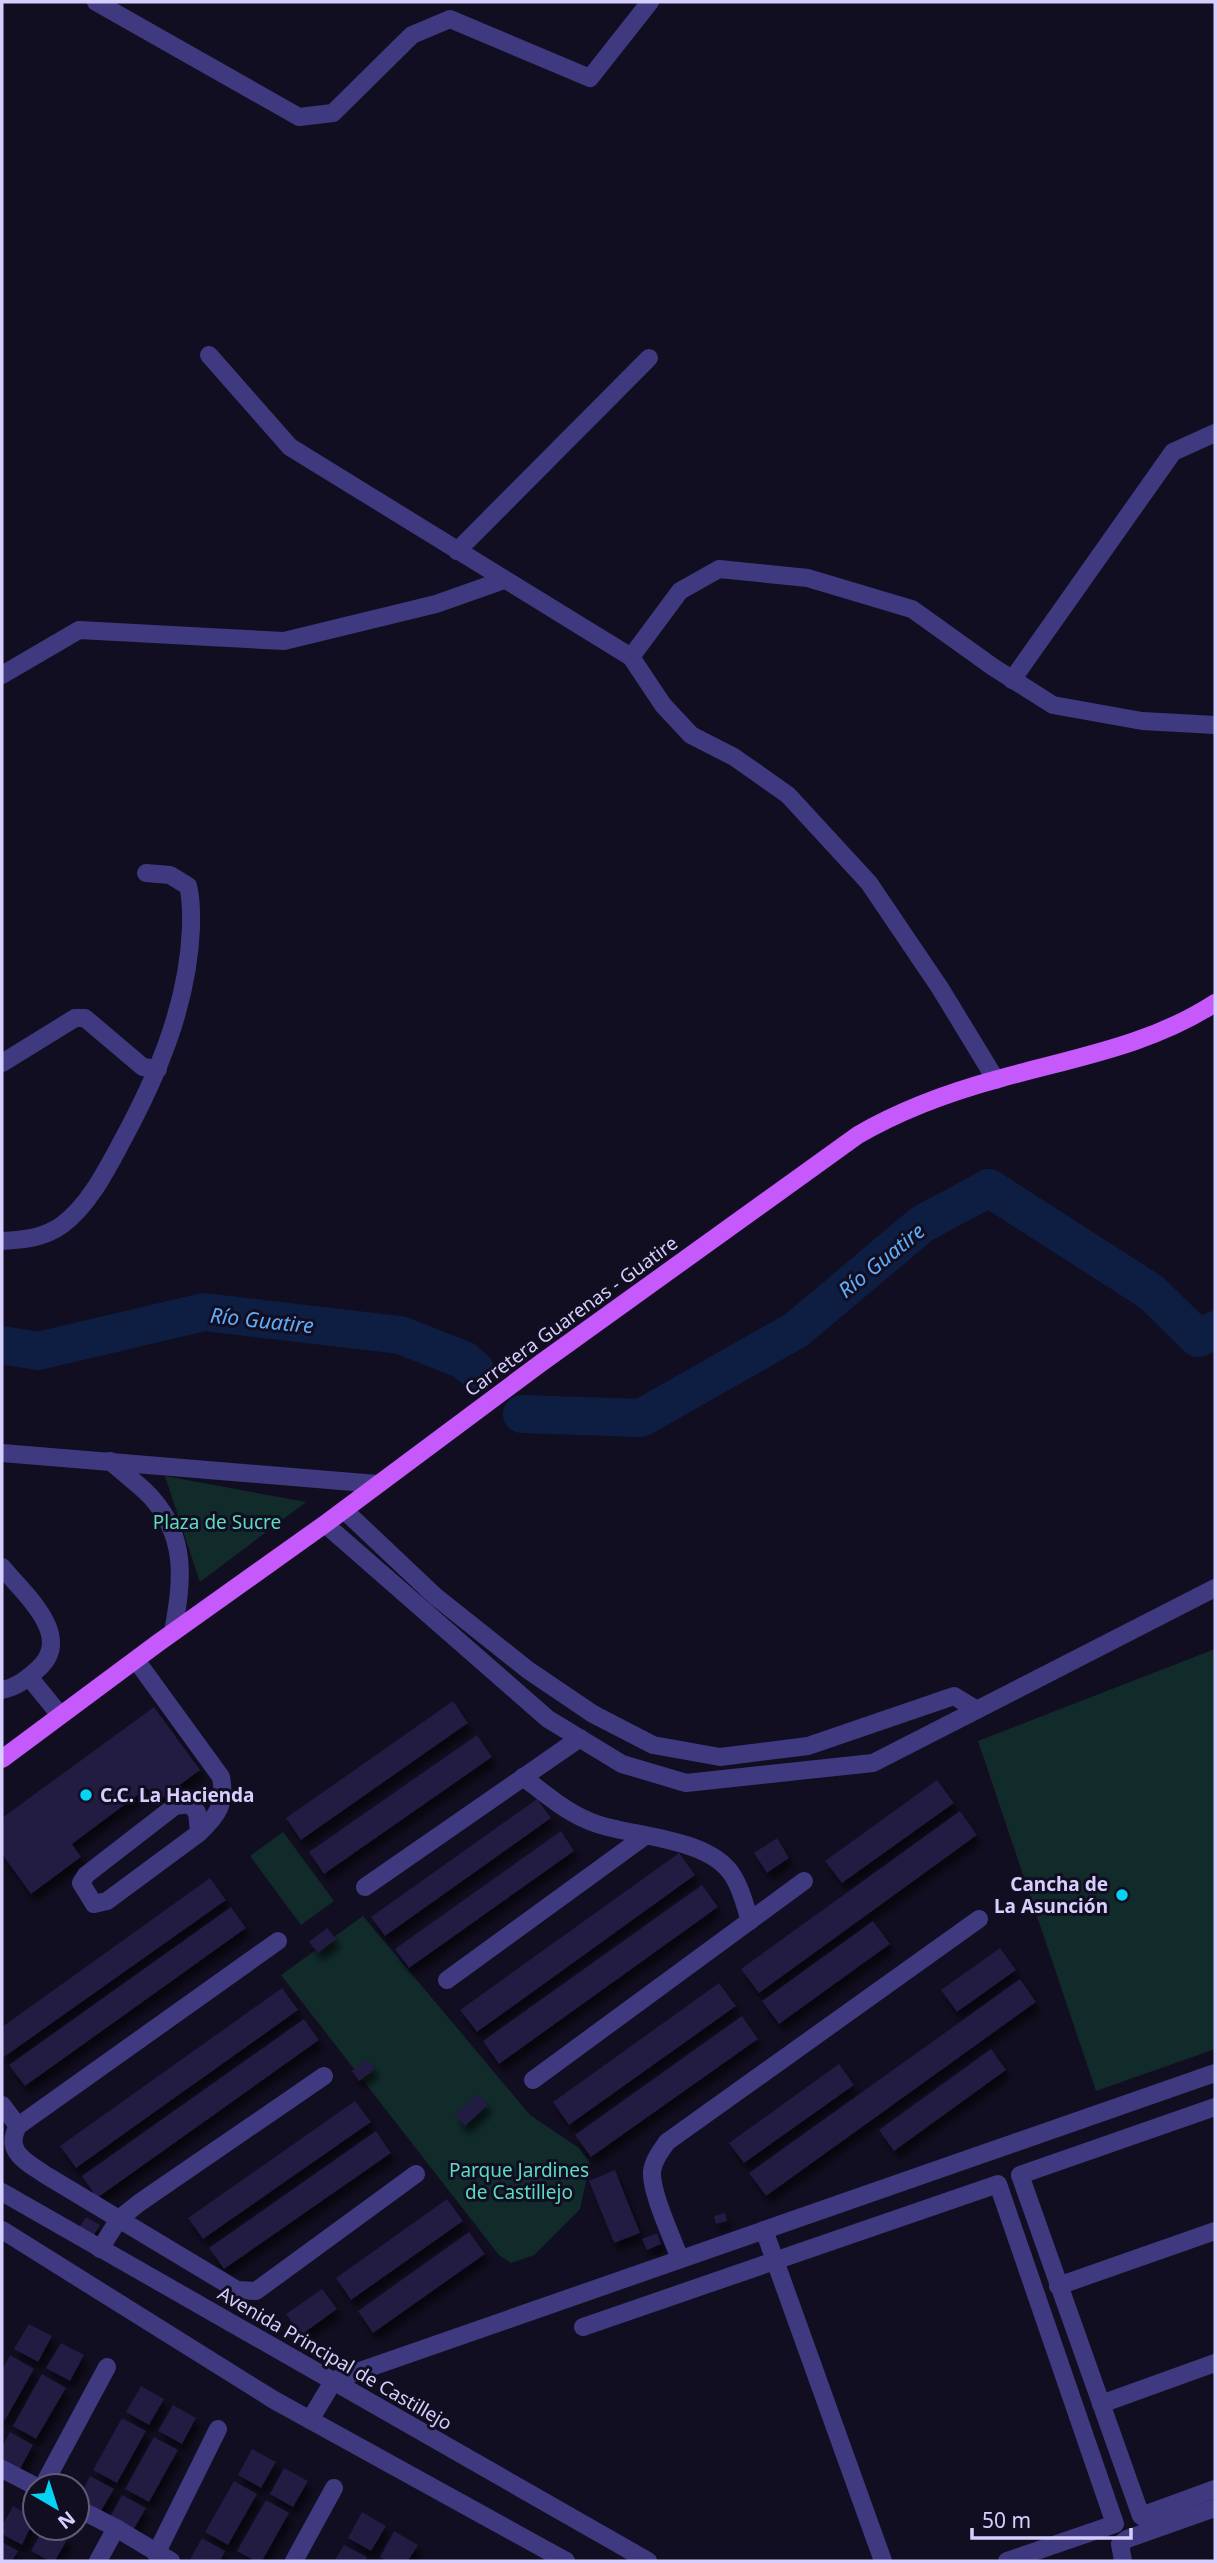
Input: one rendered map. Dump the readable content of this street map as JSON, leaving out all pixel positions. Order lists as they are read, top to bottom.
{
  "streets": {
    "main road": ["Carretera Guarenas - Guatire"],
    "street": ["Avenida Principal de Castillejo"]
  },
  "water": ["Río Guatire"],
  "parks": ["Plaza de Sucre", "Parque Jardines de Castillejo"],
  "places": ["C.C. La Hacienda", "Cancha de La Asunción"],
  "scale_bar": "50 m",
  "north": "bottom right"
}
